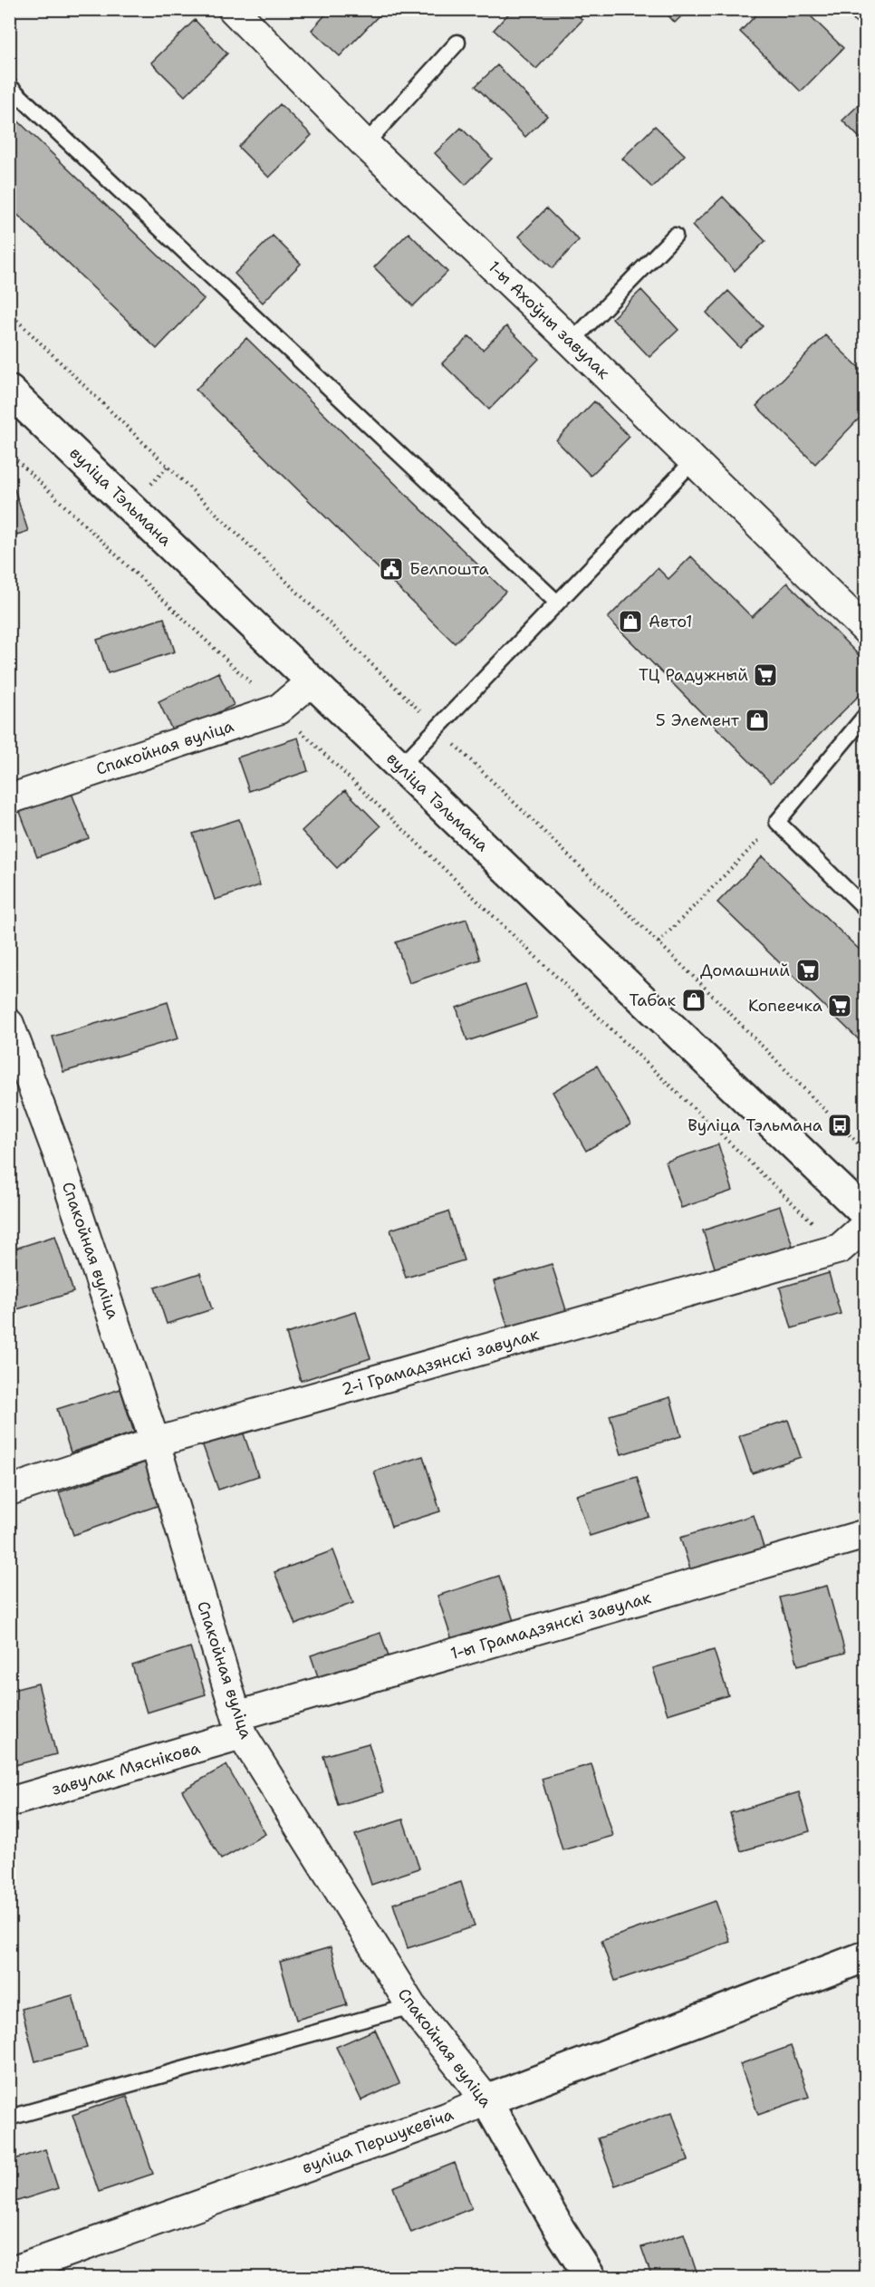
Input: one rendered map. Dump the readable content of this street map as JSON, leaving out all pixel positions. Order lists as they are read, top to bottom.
{
  "streets": {
    "main road": ["вуліца Тэльмана", "Спакойная вуліца", "вуліца Першукевіча"],
    "street": [
      "1-ы Ахоўны завулак",
      "2-і Грамадзянскі завулак",
      "1-ы Грамадзянскі завулак",
      "завулак Мяснікова"
    ]
  },
  "crossings": [
    ["вуліца Тэльмана", "Спакойная вуліца"],
    ["Спакойная вуліца", "2-і Грамадзянскі завулак"],
    ["Спакойная вуліца", "1-ы Грамадзянскі завулак"],
    ["Спакойная вуліца", "завулак Мяснікова"],
    ["Спакойная вуліца", "вуліца Першукевіча"],
    ["1-ы Грамадзянскі завулак", "завулак Мяснікова"]
  ],
  "places": {
    "public building": ["Белпошта"],
    "shop": ["Авто1", "5 Элемент", "Табак"],
    "supermarket": ["ТЦ Радужный", "Домашний", "Копеечка"],
    "bus stop": ["Вуліца Тэльмана"]
  }
}
